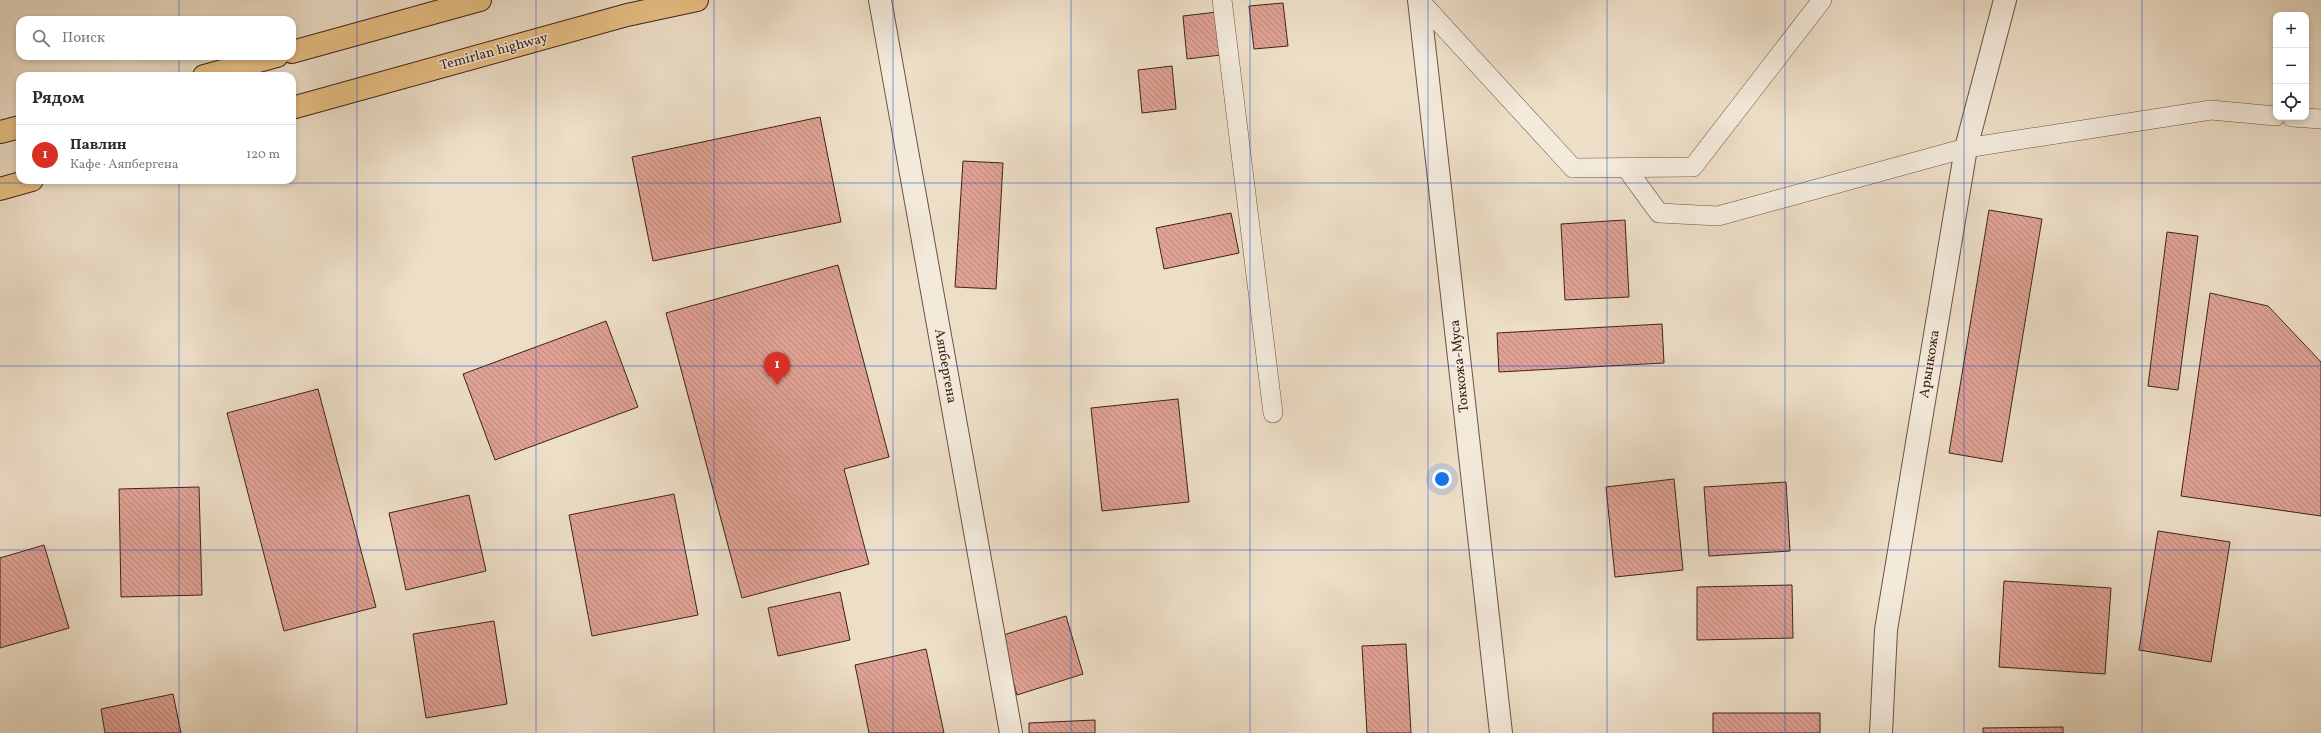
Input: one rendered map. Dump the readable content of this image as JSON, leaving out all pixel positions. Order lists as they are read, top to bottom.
{
  "streets": {
    "main road": ["Temirlan highway"],
    "street": ["Арынкожа", "Аяпбергена", "Токкожа-Муса"]
  },
  "page": {
    "map_buttons": ["+", "−"],
    "search": "Поиск",
    "heading": "Рядом",
    "list": [
      {
        "mark": "1",
        "name": "Павлин",
        "note": "Кафе · Аяпбергена",
        "value": "120 m"
      }
    ],
    "pins": "1"
  }
}
